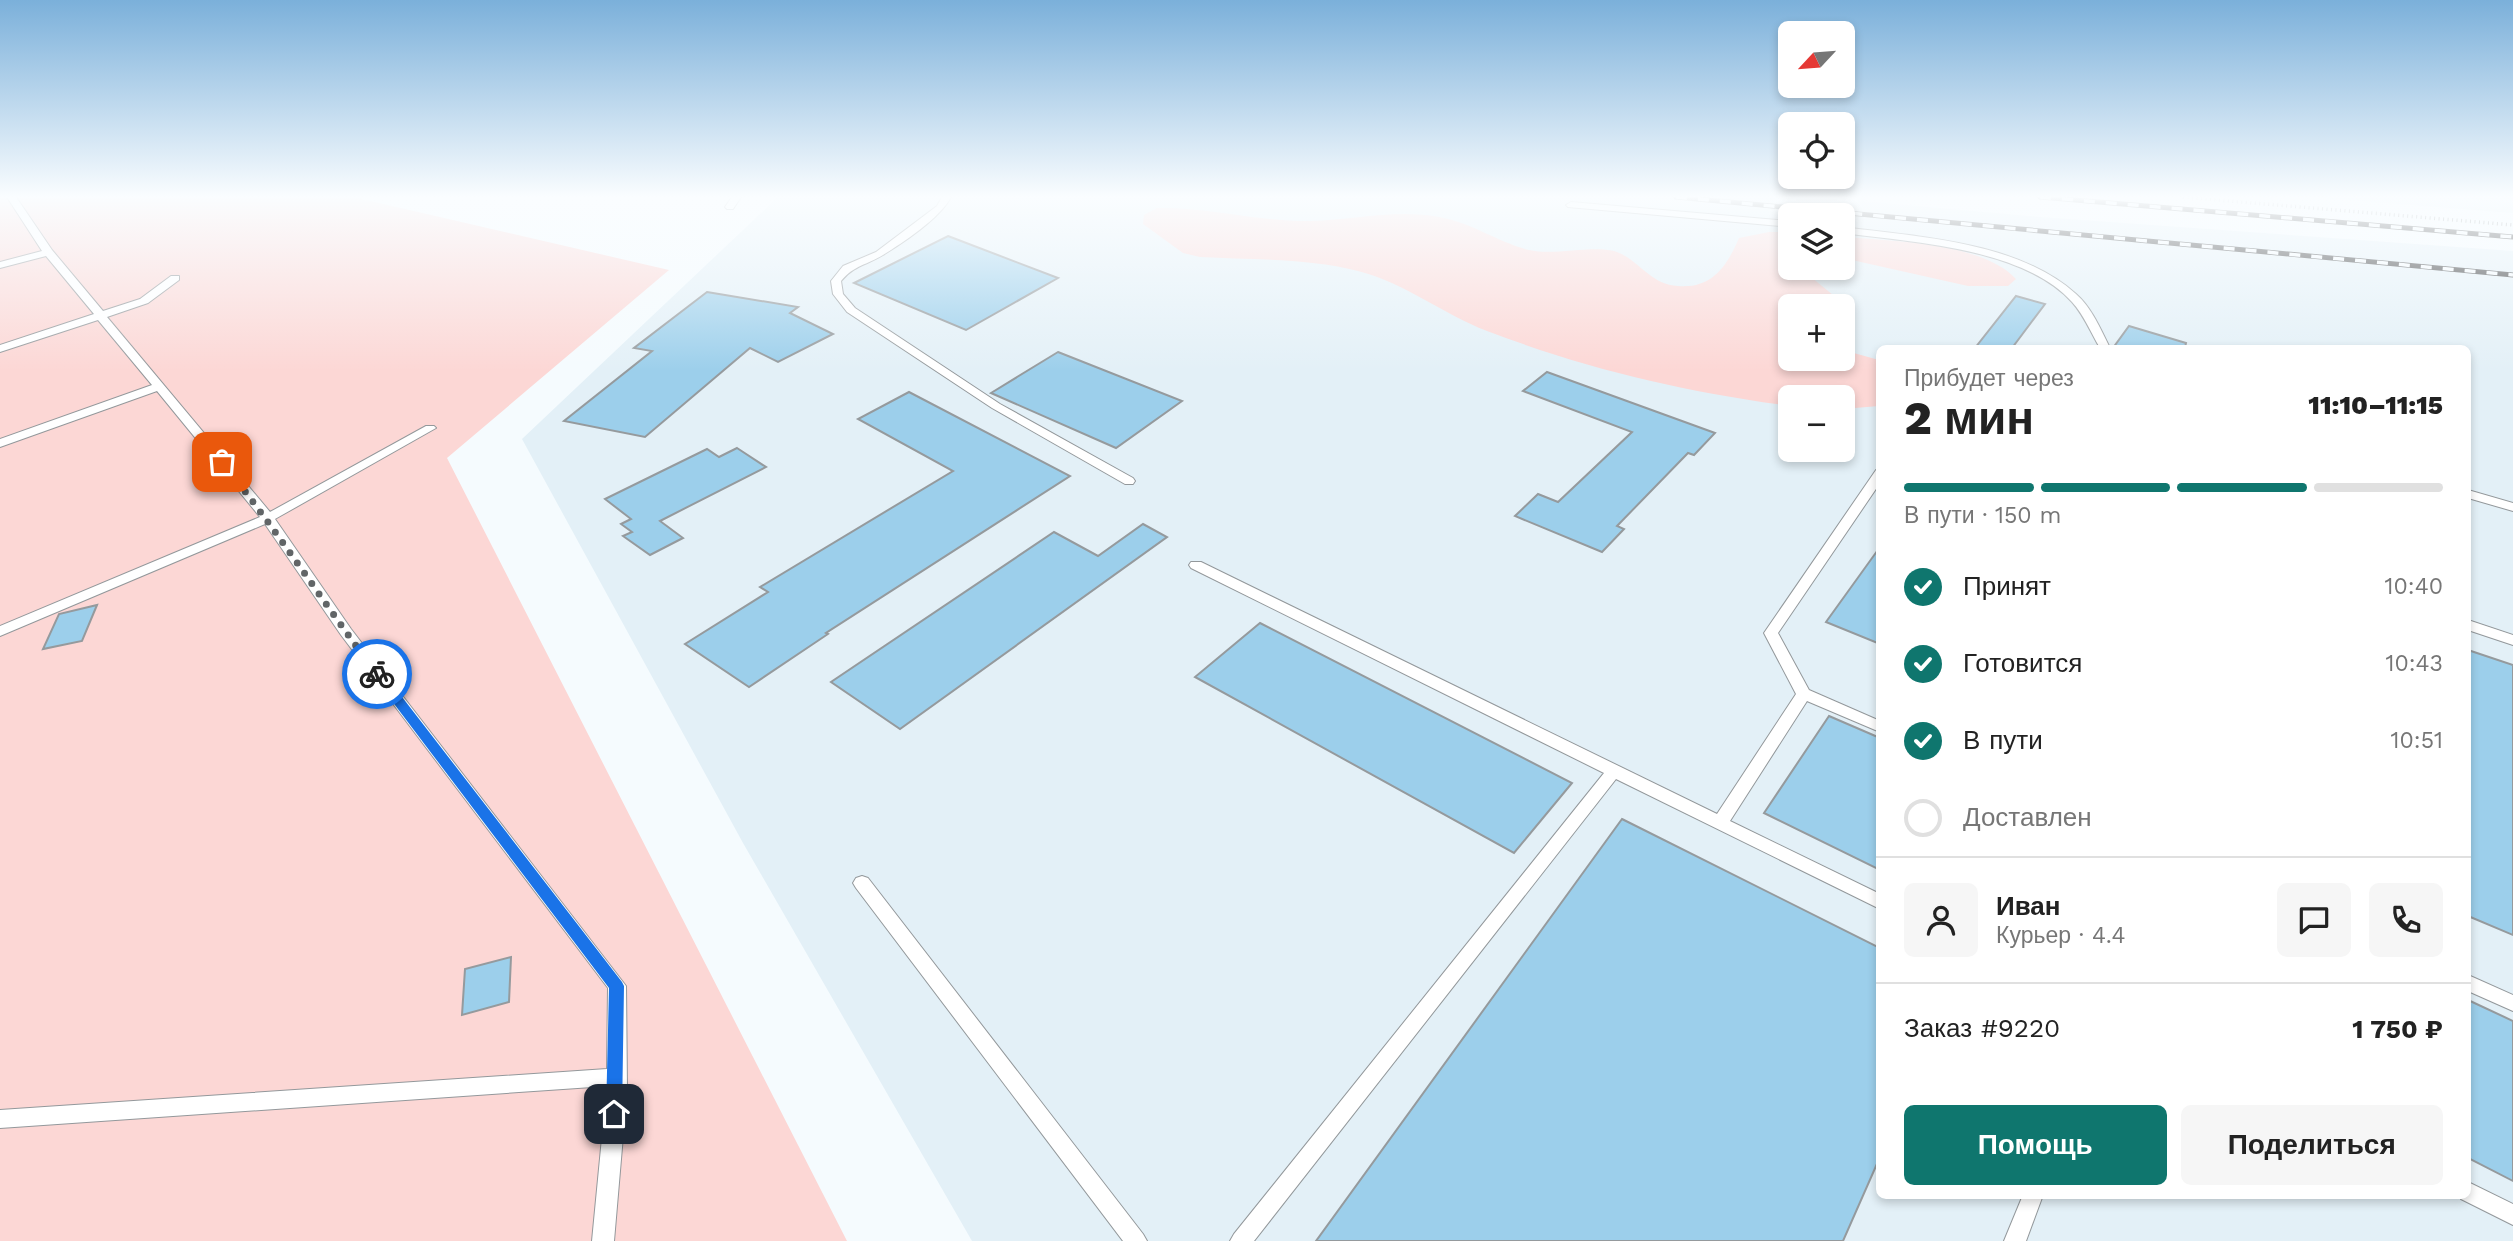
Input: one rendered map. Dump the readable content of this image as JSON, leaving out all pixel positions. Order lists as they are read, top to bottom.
{
  "north": "bottom left",
  "page": {
    "map_buttons": ["+", "−"],
    "heading": ["2 мин", "Прибудет через", "11:10–11:15"],
    "panel": [
      "Иван",
      "Курьер · 4.4",
      "Заказ #9220",
      "1 750 ₽"
    ],
    "bar": "В пути · 150 m",
    "list": [
      ["Принят", "10:40"],
      ["Готовится", "10:43"],
      ["В пути", "10:51"],
      "Доставлен"
    ],
    "buttons": ["Помощь", "Поделиться"]
  }
}
